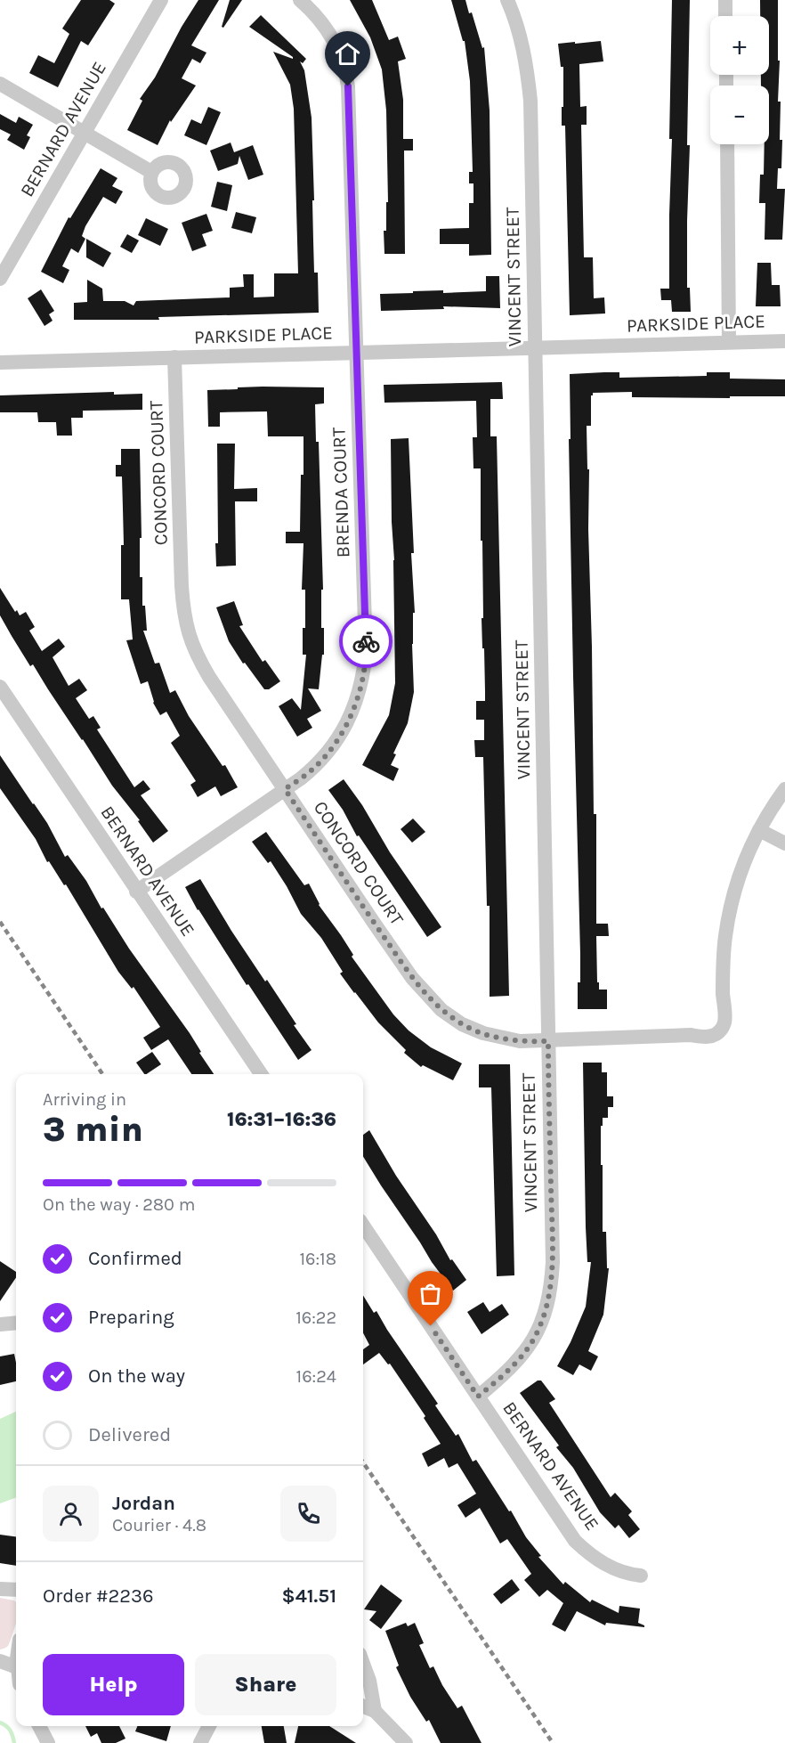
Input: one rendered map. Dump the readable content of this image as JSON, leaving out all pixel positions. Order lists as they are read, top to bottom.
{
  "streets": {
    "street": [
      "BERNARD AVENUE",
      "VINCENT STREET",
      "PARKSIDE PLACE",
      "CONCORD COURT",
      "BRENDA COURT"
    ]
  },
  "crossings": [
    ["BERNARD AVENUE", "VINCENT STREET"],
    ["BERNARD AVENUE", "BRENDA COURT"],
    ["VINCENT STREET", "PARKSIDE PLACE"],
    ["VINCENT STREET", "CONCORD COURT"],
    ["PARKSIDE PLACE", "CONCORD COURT"],
    ["PARKSIDE PLACE", "BRENDA COURT"],
    ["CONCORD COURT", "BRENDA COURT"]
  ],
  "page": {
    "map_buttons": ["+", "−"],
    "heading": ["3 min", "Arriving in", "16:31–16:36"],
    "panel": [
      "Jordan",
      "Courier · 4.8",
      "Order #2236",
      "$41.51"
    ],
    "bar": "On the way · 280 m",
    "list": [
      ["Confirmed", "16:18"],
      ["Preparing", "16:22"],
      ["On the way", "16:24"],
      "Delivered"
    ],
    "buttons": ["Help", "Share"]
  }
}
